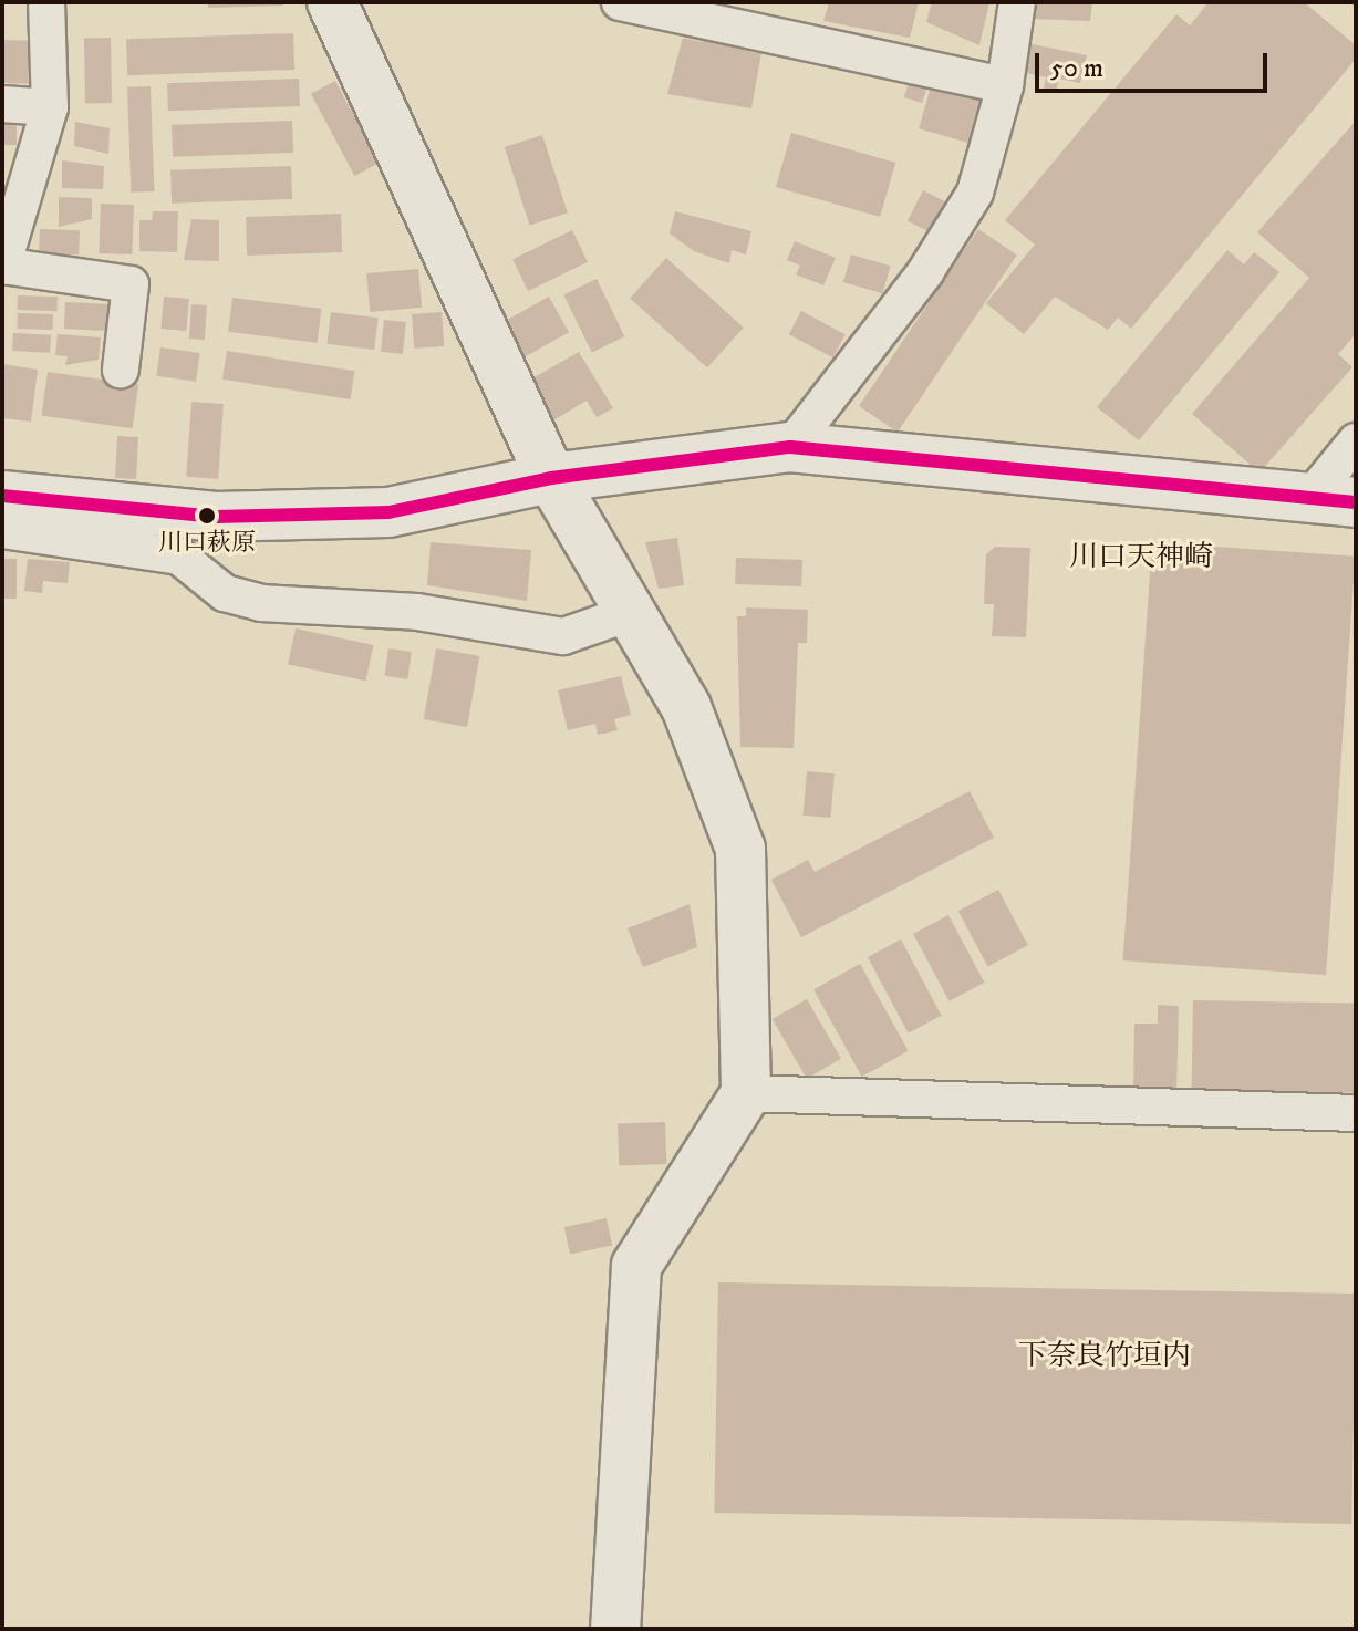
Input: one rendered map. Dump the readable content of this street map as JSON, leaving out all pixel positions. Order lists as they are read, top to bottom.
{
  "districts": ["川口天神崎", "下奈良竹垣内"],
  "places": ["川口萩原"],
  "scale_bar": "50 m"
}
